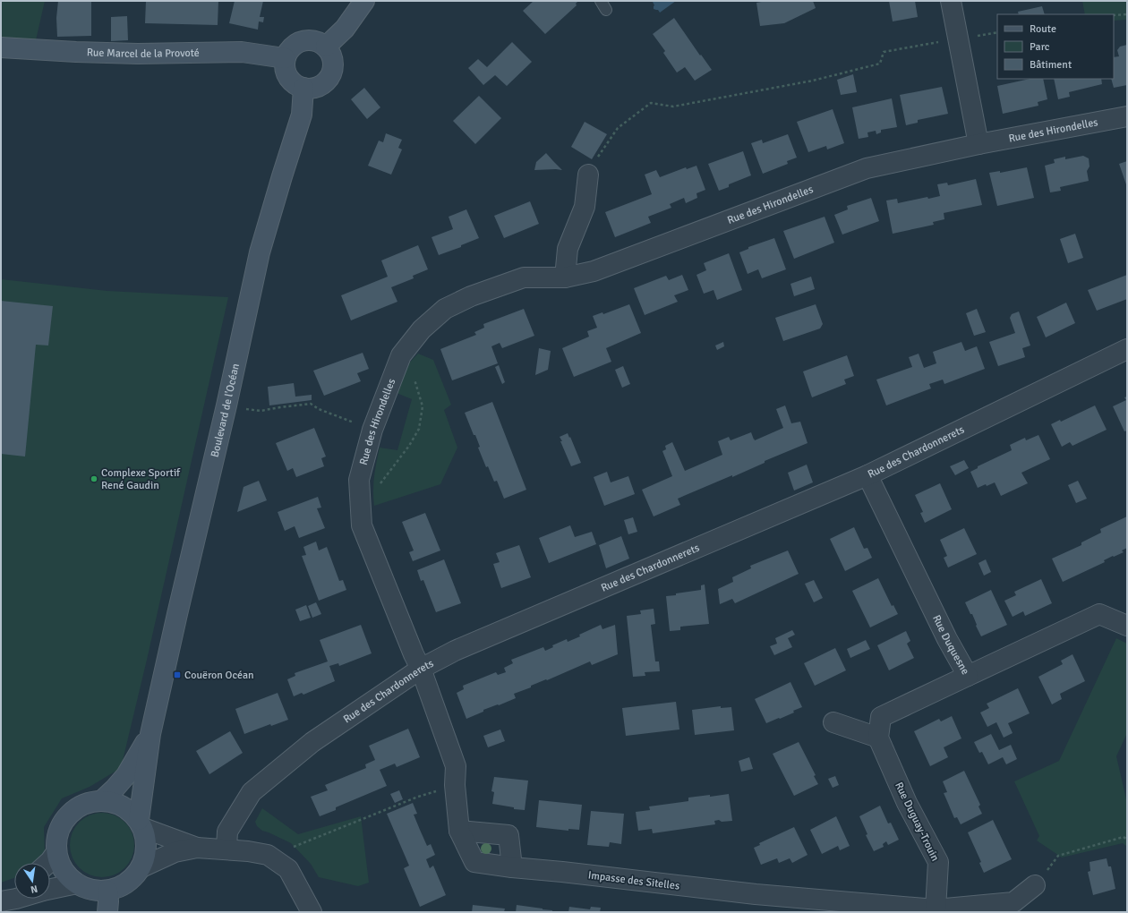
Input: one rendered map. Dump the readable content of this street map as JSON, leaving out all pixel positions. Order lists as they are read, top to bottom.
{
  "streets": {
    "main road": ["Rue Marcel de la Provoté", "Boulevard de l'Océan"],
    "street": [
      "Rue des Hirondelles",
      "Rue des Chardonnerets",
      "Rue Duquesne",
      "Rue Duguay-Trouin",
      "Impasse des Sitelles"
    ]
  },
  "crossings": [
    ["Rue Marcel de la Provoté", "Boulevard de l'Océan"],
    ["Rue des Hirondelles", "Rue des Chardonnerets"],
    ["Rue des Hirondelles", "Impasse des Sitelles"],
    ["Rue des Chardonnerets", "Rue Duquesne"],
    ["Rue des Chardonnerets", "Impasse des Sitelles"],
    ["Rue Duguay-Trouin", "Impasse des Sitelles"]
  ],
  "places": {
    "other": ["Complexe Sportif René Gaudin"],
    "transit": ["Couëron Océan"]
  },
  "legend": ["Route", "Parc", "Bâtiment"],
  "north": "bottom"
}
